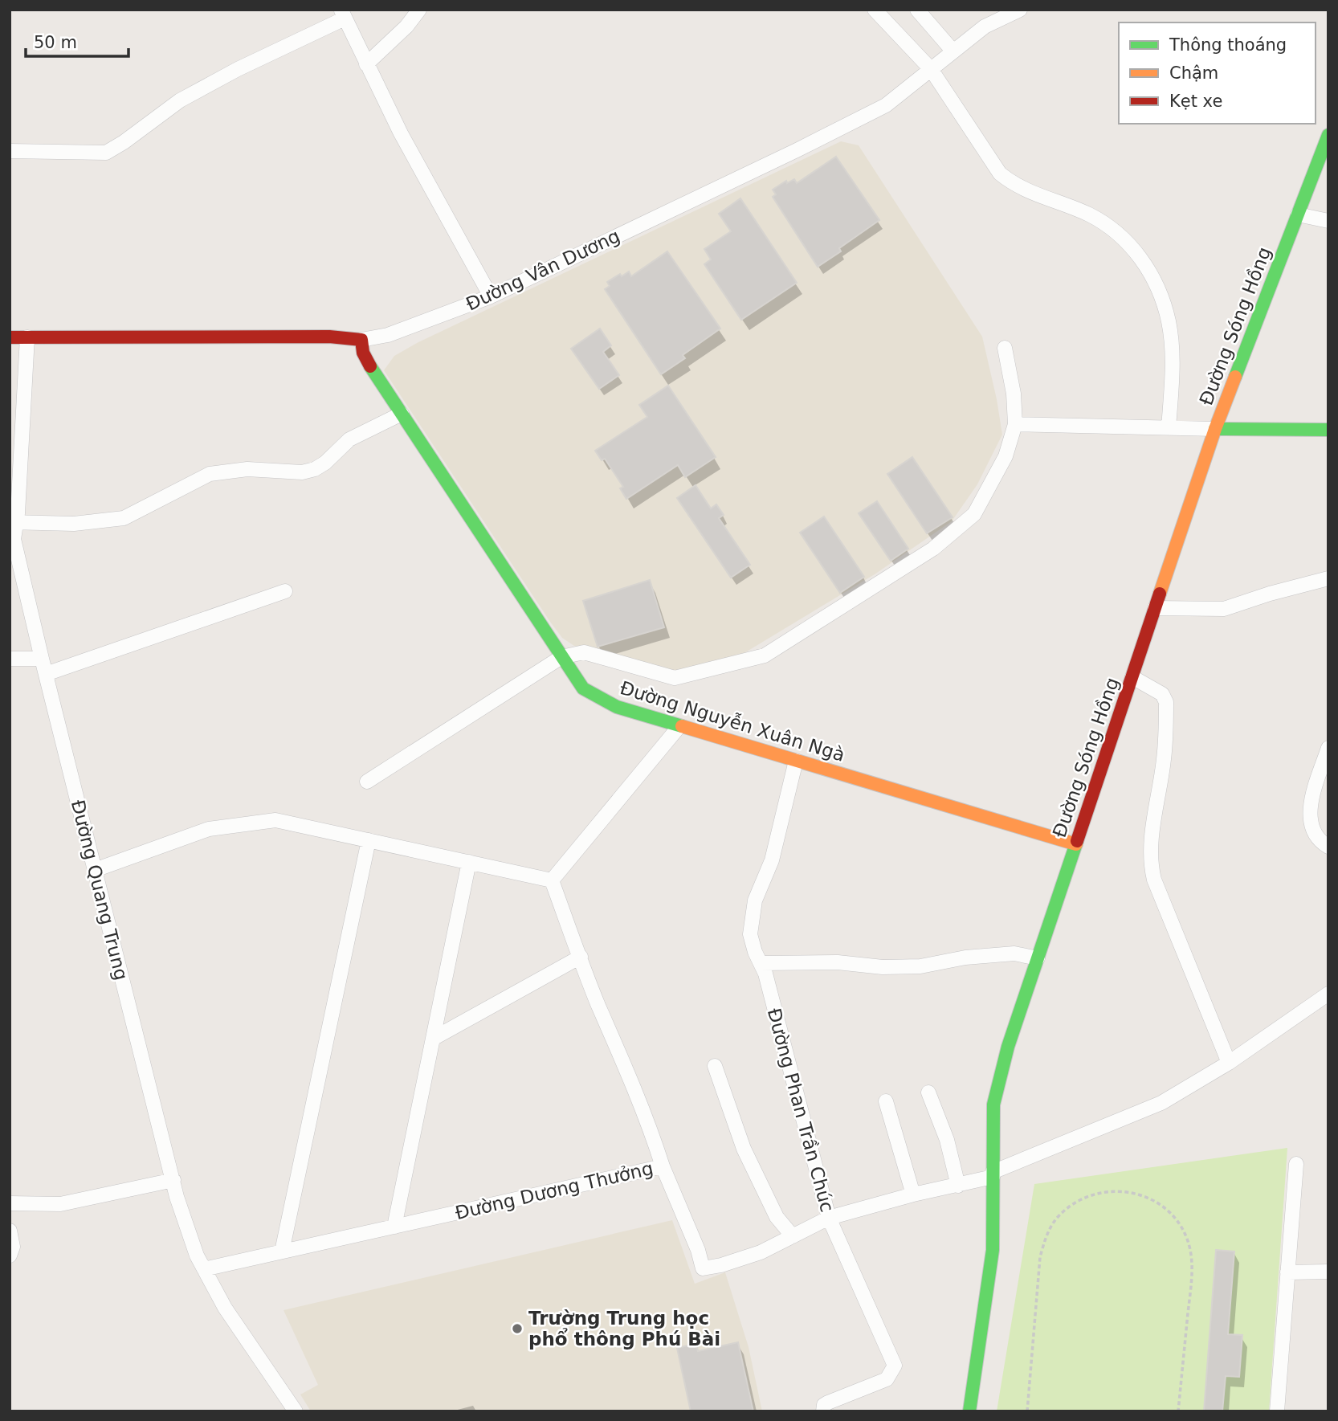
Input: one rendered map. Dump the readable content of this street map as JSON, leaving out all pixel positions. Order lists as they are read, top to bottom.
{
  "streets": {
    "street": [
      "Đường Vân Dương",
      "Đường Sóng Hồng",
      "Đường Nguyễn Xuân Ngà",
      "Đường Quang Trung",
      "Đường Phan Trần Chúc",
      "Đường Dương Thưởng"
    ]
  },
  "crossings": [
    ["Đường Vân Dương", "Đường Nguyễn Xuân Ngà"],
    ["Đường Vân Dương", "Đường Quang Trung"],
    ["Đường Sóng Hồng", "Đường Nguyễn Xuân Ngà"],
    ["Đường Sóng Hồng", "Đường Dương Thưởng"],
    ["Đường Nguyễn Xuân Ngà", "Đường Phan Trần Chúc"],
    ["Đường Quang Trung", "Đường Dương Thưởng"],
    ["Đường Phan Trần Chúc", "Đường Dương Thưởng"]
  ],
  "places": ["Trường Trung học phổ thông Phú Bài"],
  "legend": ["Thông thoáng", "Chậm", "Kẹt xe"],
  "scale_bar": "50 m"
}
